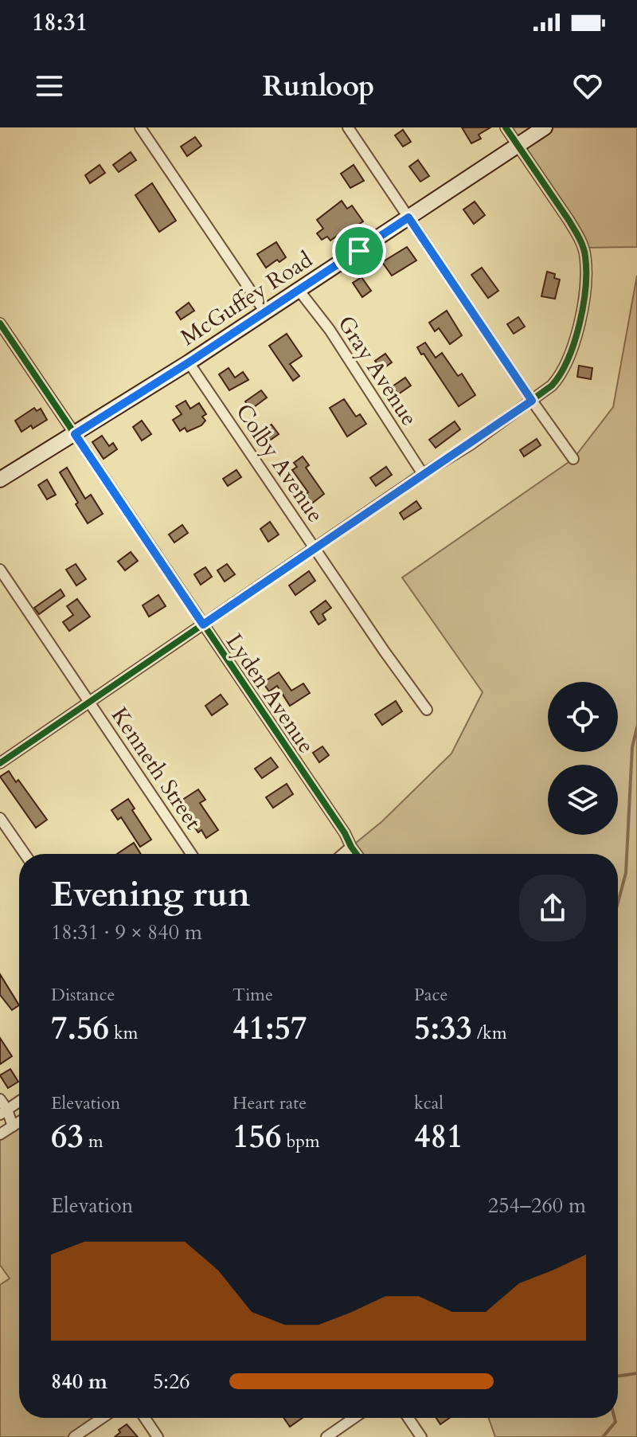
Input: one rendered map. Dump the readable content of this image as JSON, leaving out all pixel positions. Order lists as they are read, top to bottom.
{
  "streets": {
    "street": [
      "McGuffey Road",
      "Gray Avenue",
      "Colby Avenue",
      "Lyden Avenue",
      "Kenneth Street"
    ]
  },
  "crossings": [
    ["McGuffey Road", "Gray Avenue"],
    ["McGuffey Road", "Colby Avenue"],
    ["McGuffey Road", "Lyden Avenue"]
  ],
  "page": {
    "status": "18:31",
    "header": "Runloop",
    "heading": ["Evening run", "18:31 · 9 × 840 m"],
    "stats": [
      ["Distance", "7.56 km"],
      ["Time", "41:57"],
      ["Pace", "5:33 /km"],
      ["Elevation", "63 m"],
      ["Heart rate", "156 bpm"],
      ["kcal", "481"]
    ],
    "chart": ["Elevation", "254–260 m"],
    "list": [
      {
        "name": "840 m",
        "note": "5:26"
      }
    ]
  }
}
